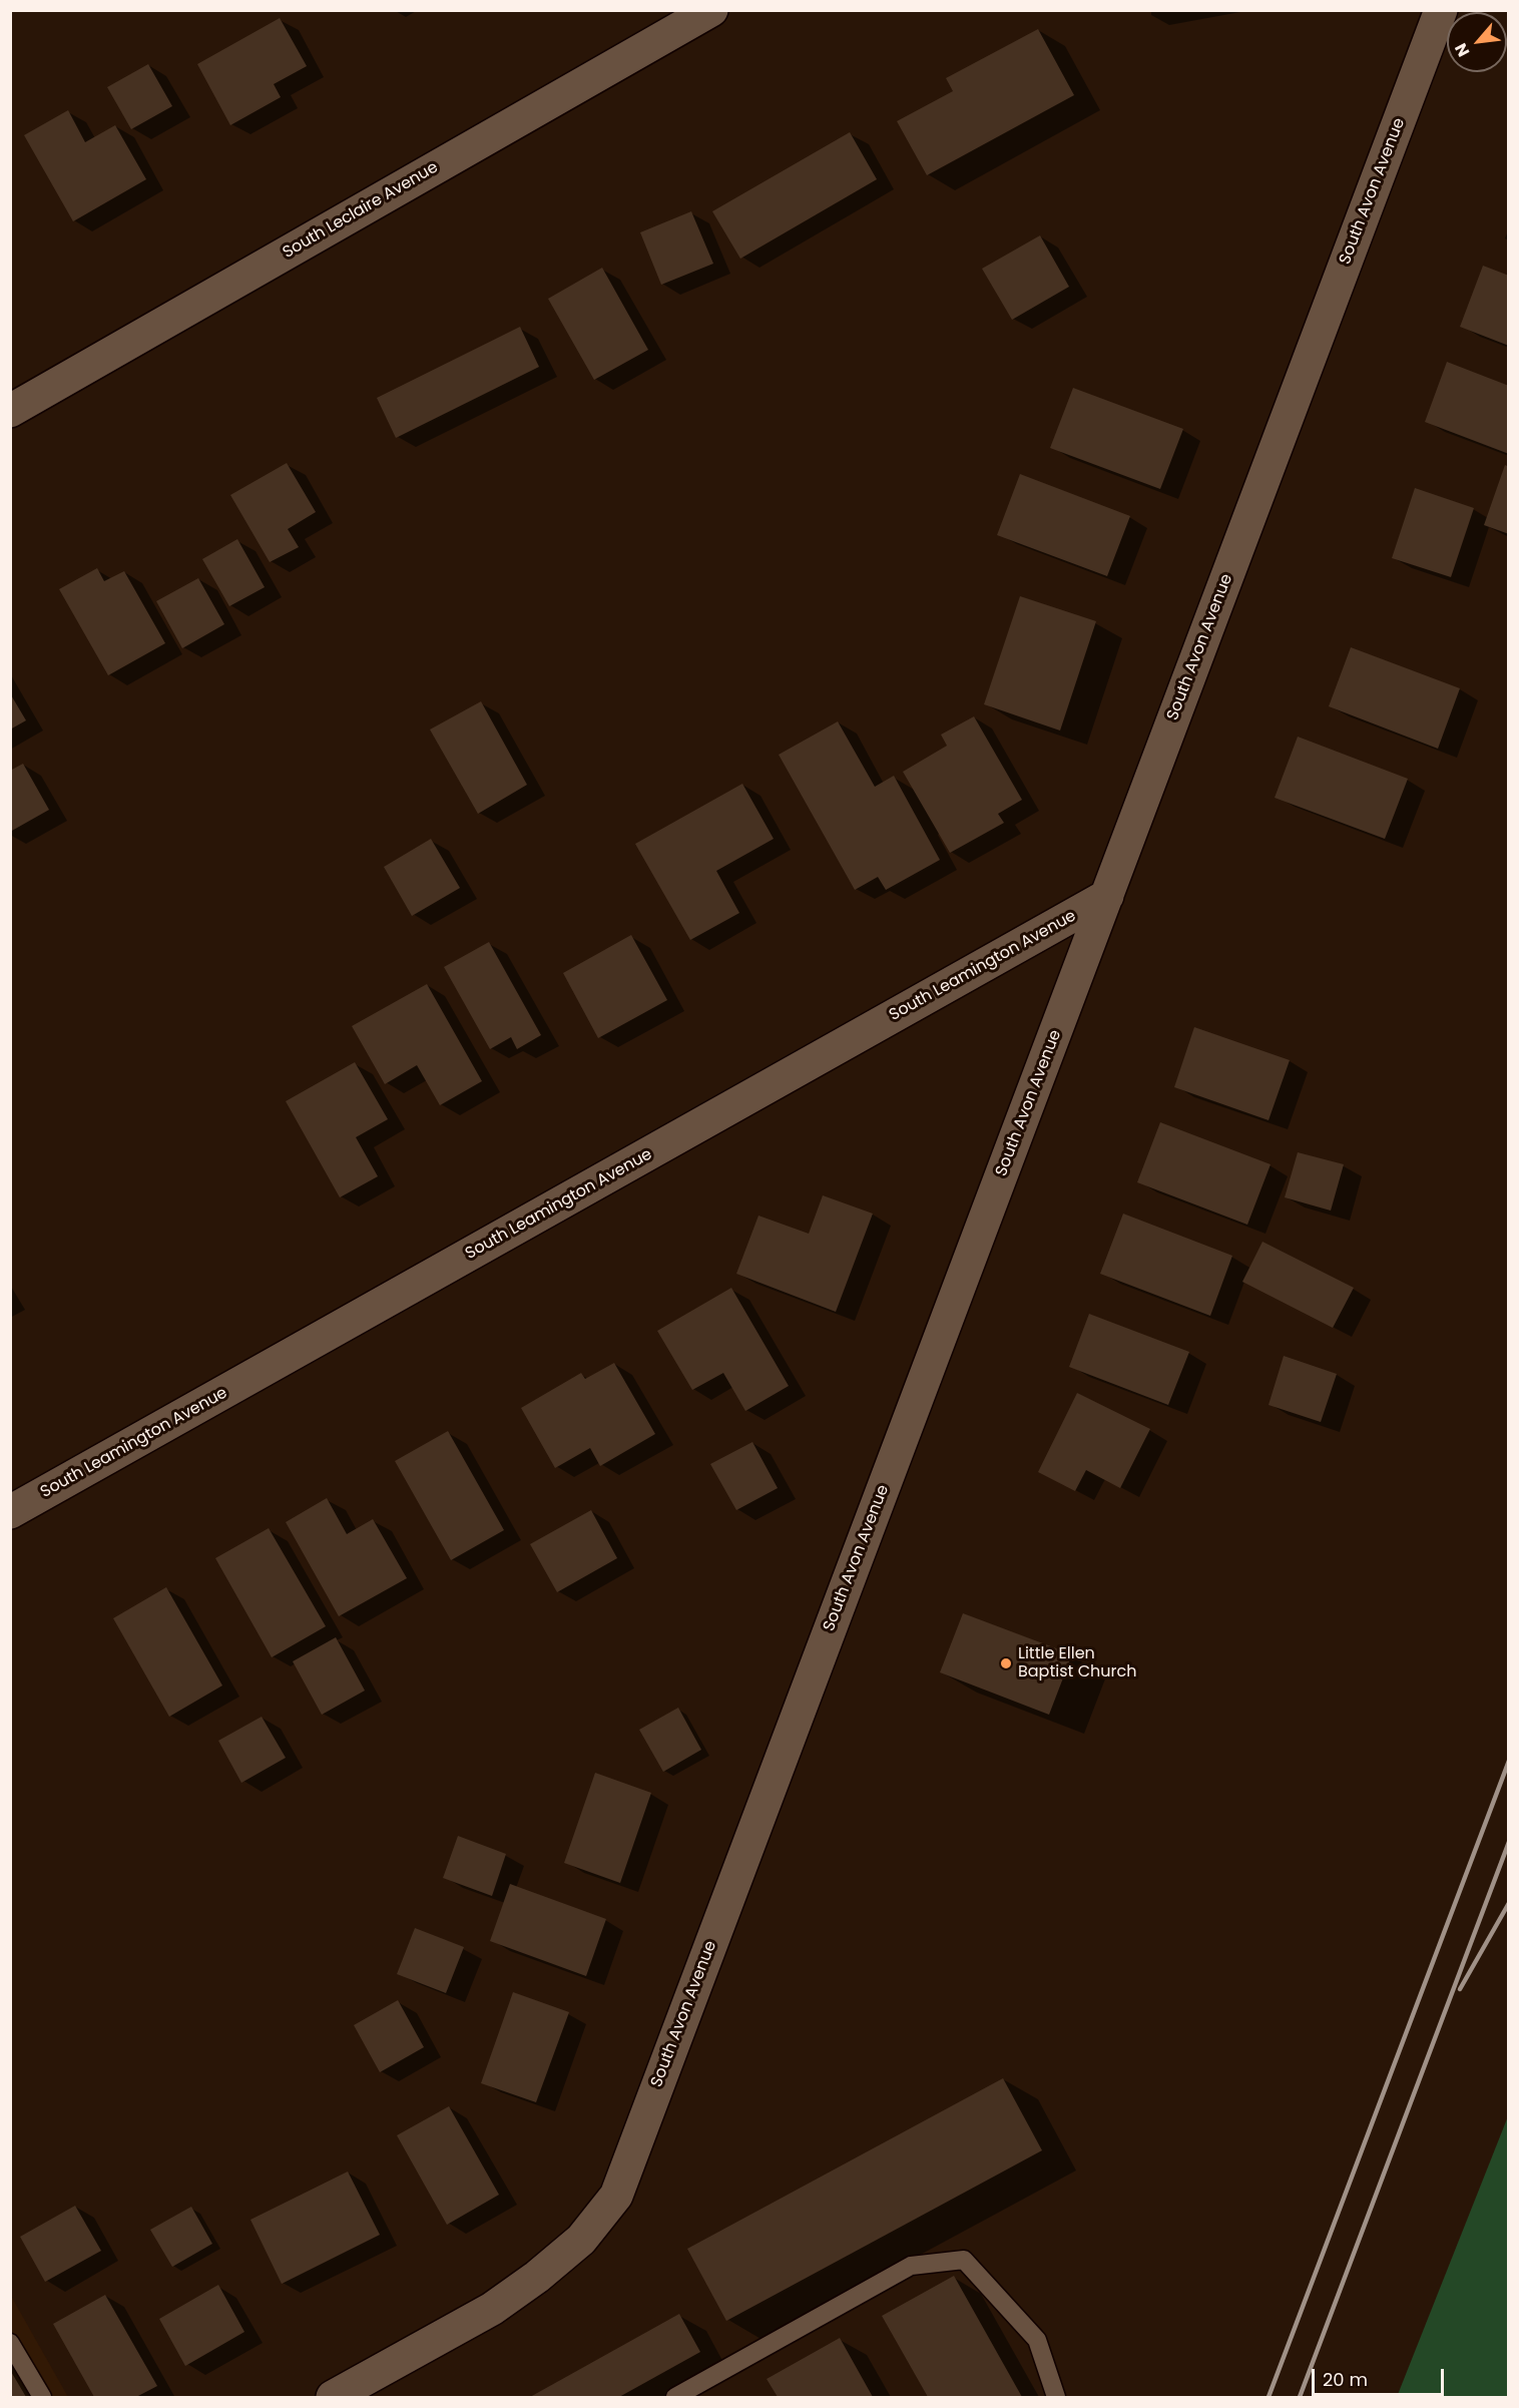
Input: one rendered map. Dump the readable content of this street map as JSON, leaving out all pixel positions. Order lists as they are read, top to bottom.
{
  "streets": {
    "street": ["South Avon Avenue", "South Leclaire Avenue", "South Leamington Avenue"]
  },
  "crossings": [
    ["South Avon Avenue", "South Leamington Avenue"]
  ],
  "places": ["Little Ellen Baptist Church"],
  "scale_bar": "20 m",
  "north": "bottom left"
}
